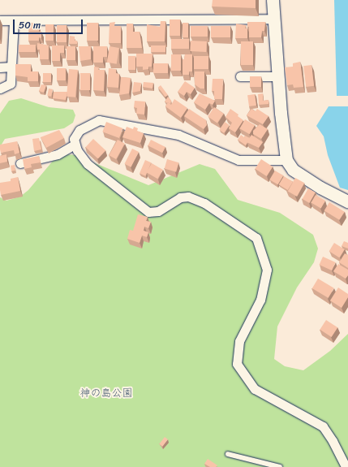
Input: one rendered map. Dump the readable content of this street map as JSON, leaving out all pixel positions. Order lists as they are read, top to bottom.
{
  "parks": ["神の島公園"],
  "scale_bar": "50 m"
}
